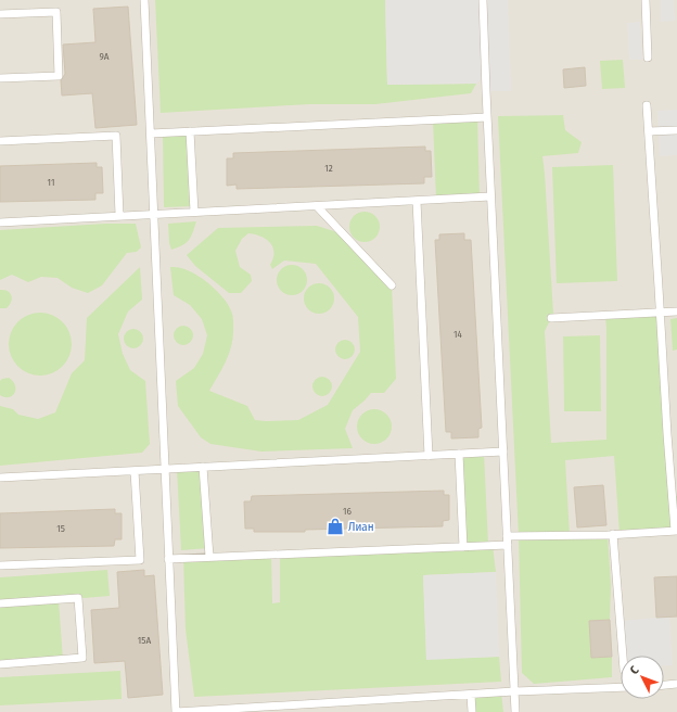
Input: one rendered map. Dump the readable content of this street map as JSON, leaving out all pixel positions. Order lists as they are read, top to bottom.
{
  "places": {
    "shop": ["Лиан"]
  },
  "house_numbers": [
    "9А",
    "12",
    "11",
    "14",
    "16",
    "15",
    "15А"
  ],
  "north": "top left"
}
